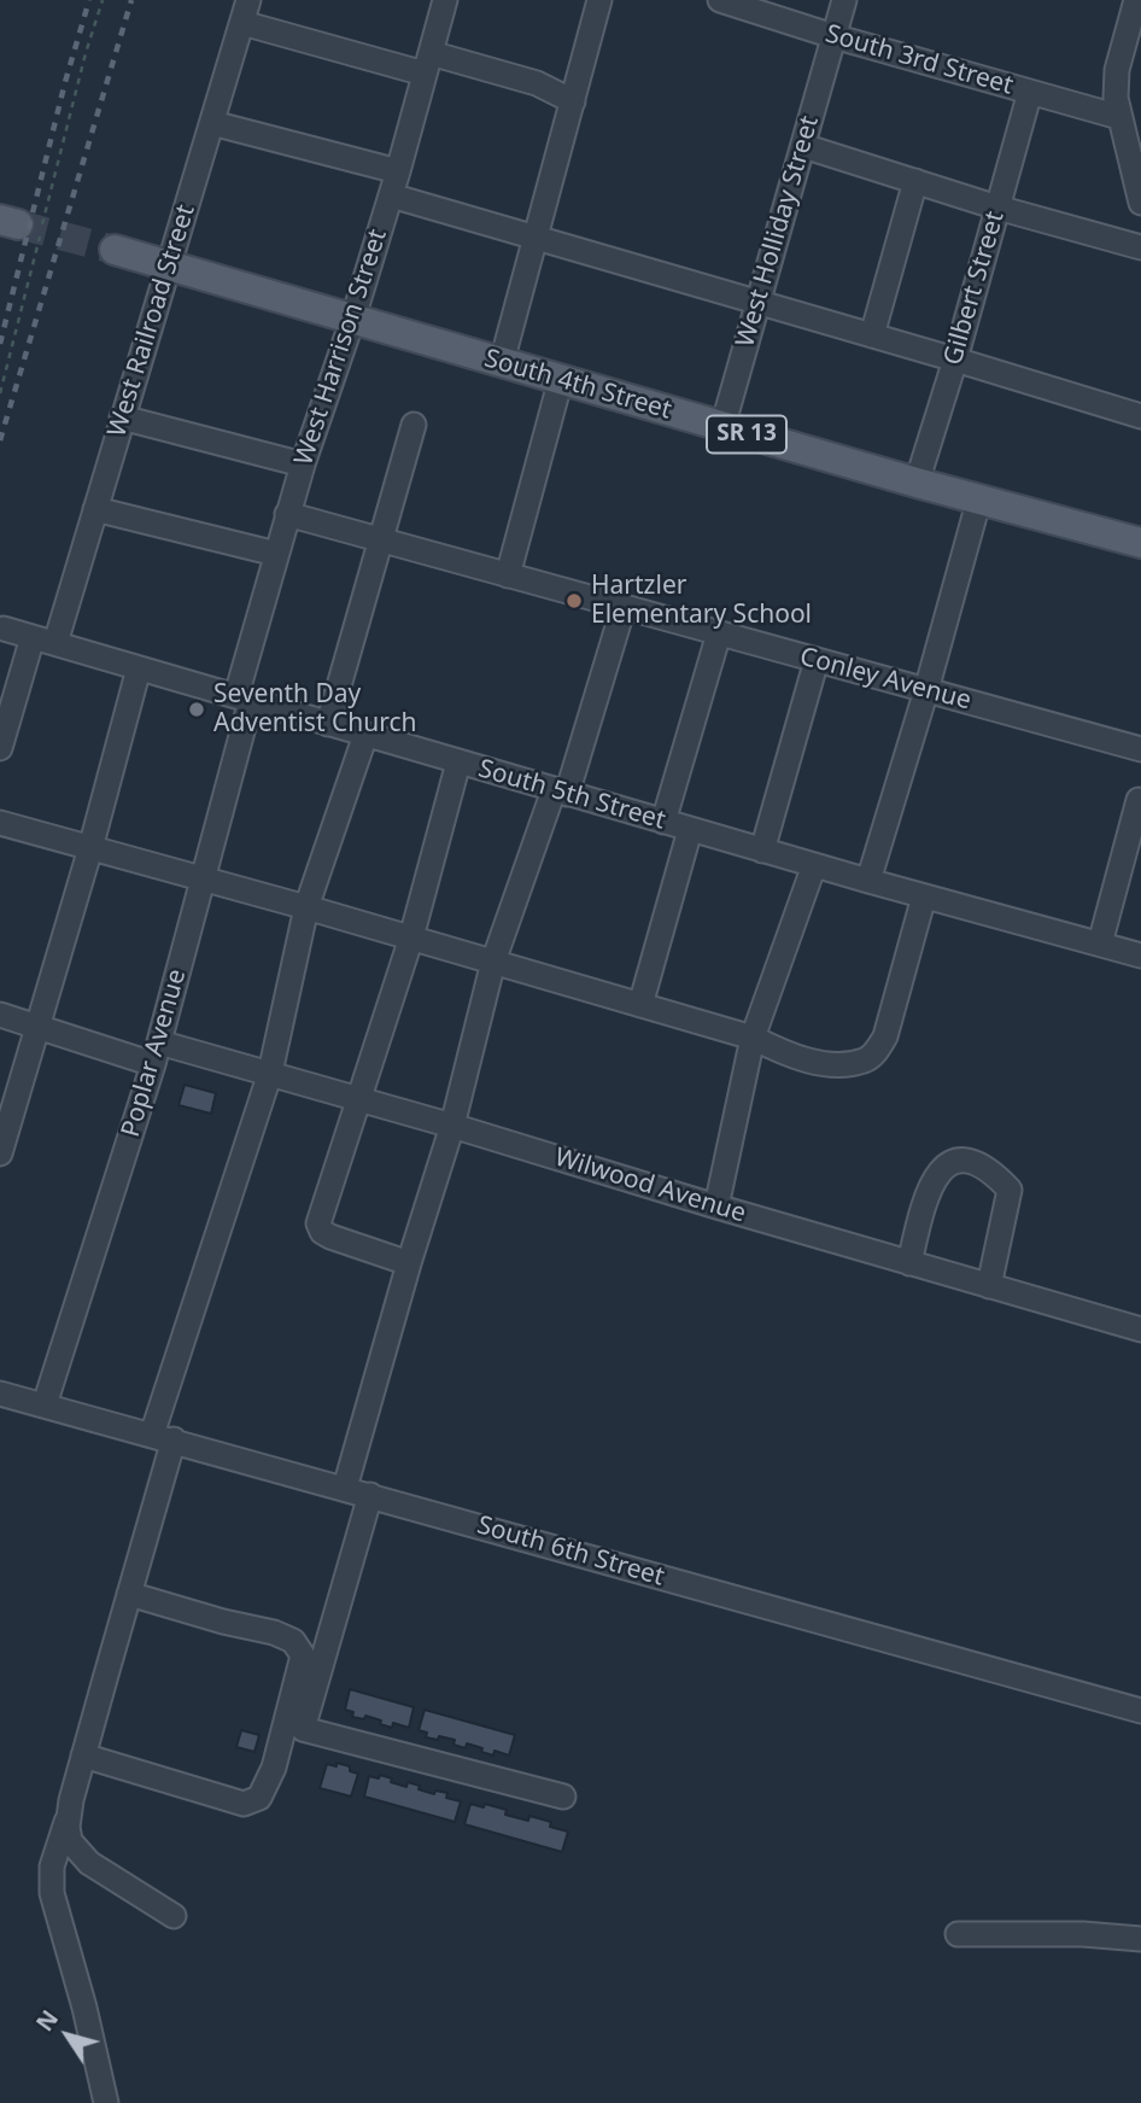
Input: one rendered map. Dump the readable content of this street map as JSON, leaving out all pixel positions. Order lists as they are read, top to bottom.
{
  "streets": {
    "main road": ["South 4th Street", "SR 13"],
    "street": [
      "South 3rd Street",
      "West Holliday Street",
      "Gilbert Street",
      "West Railroad Street",
      "West Harrison Street",
      "Conley Avenue",
      "South 5th Street",
      "Poplar Avenue",
      "Wilwood Avenue",
      "South 6th Street"
    ]
  },
  "crossings": [
    ["South 3rd Street", "West Holliday Street"],
    ["South 3rd Street", "Gilbert Street"],
    ["West Holliday Street", "South 4th Street"],
    ["Gilbert Street", "South 4th Street"],
    ["West Railroad Street", "South 4th Street"],
    ["West Railroad Street", "South 5th Street"],
    ["West Harrison Street", "South 4th Street"],
    ["West Harrison Street", "Conley Avenue"],
    ["West Harrison Street", "South 5th Street"],
    ["West Harrison Street", "Poplar Avenue"],
    ["South 5th Street", "Poplar Avenue"],
    ["Poplar Avenue", "Wilwood Avenue"],
    ["Poplar Avenue", "South 6th Street"]
  ],
  "places": ["Hartzler Elementary School", "Seventh Day Adventist Church"],
  "north": "top left"
}
